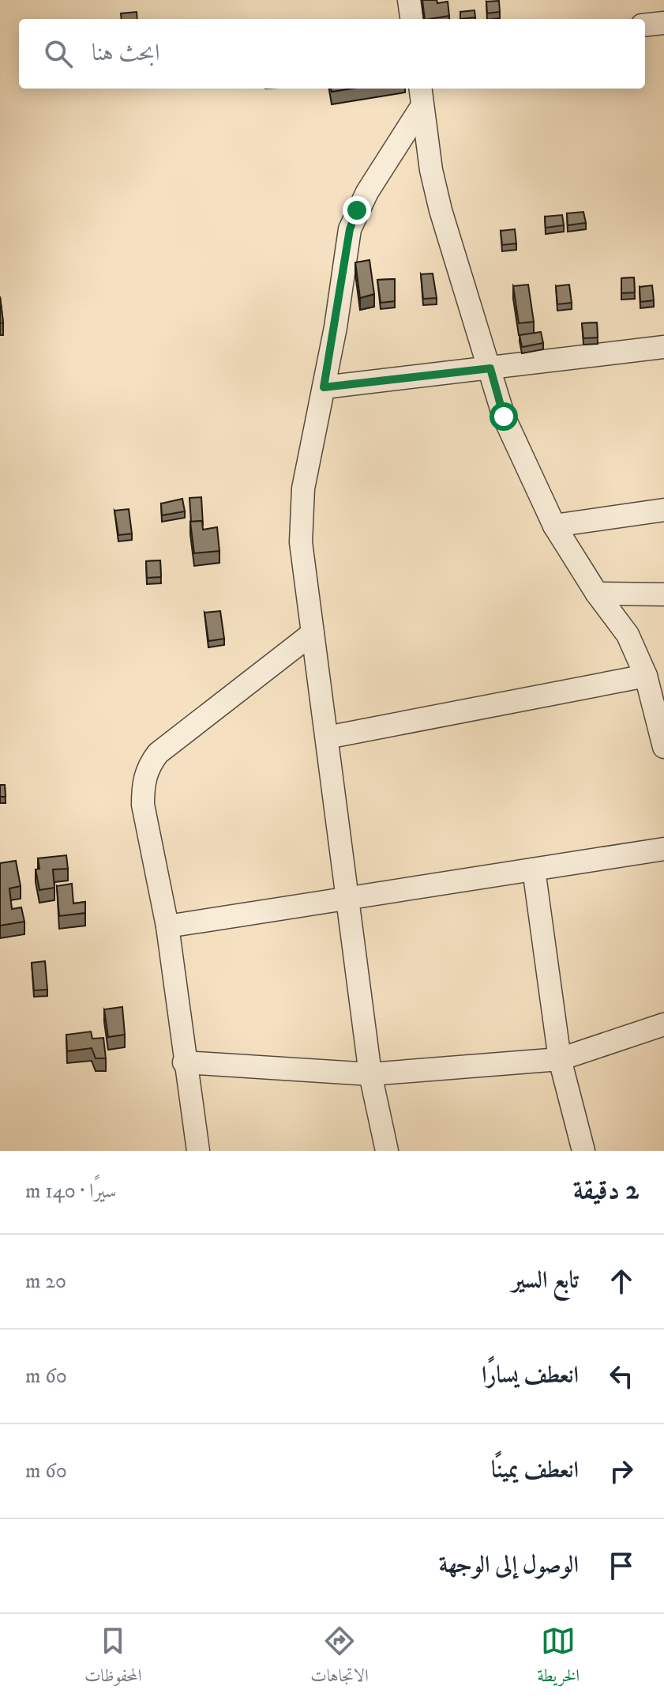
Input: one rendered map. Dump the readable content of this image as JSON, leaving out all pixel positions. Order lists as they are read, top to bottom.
{
  "page": {
    "search": "ابحث هنا",
    "heading": ["2 دقيقة", "سيرًا · 140 m"],
    "list": [
      ["تابع السير", "20 m"],
      ["انعطف يسارًا", "60 m"],
      ["انعطف يمينًا", "60 m"],
      "الوصول إلى الوجهة"
    ],
    "nav": ["الخريطة", "الاتجاهات", "المحفوظات"]
  }
}
